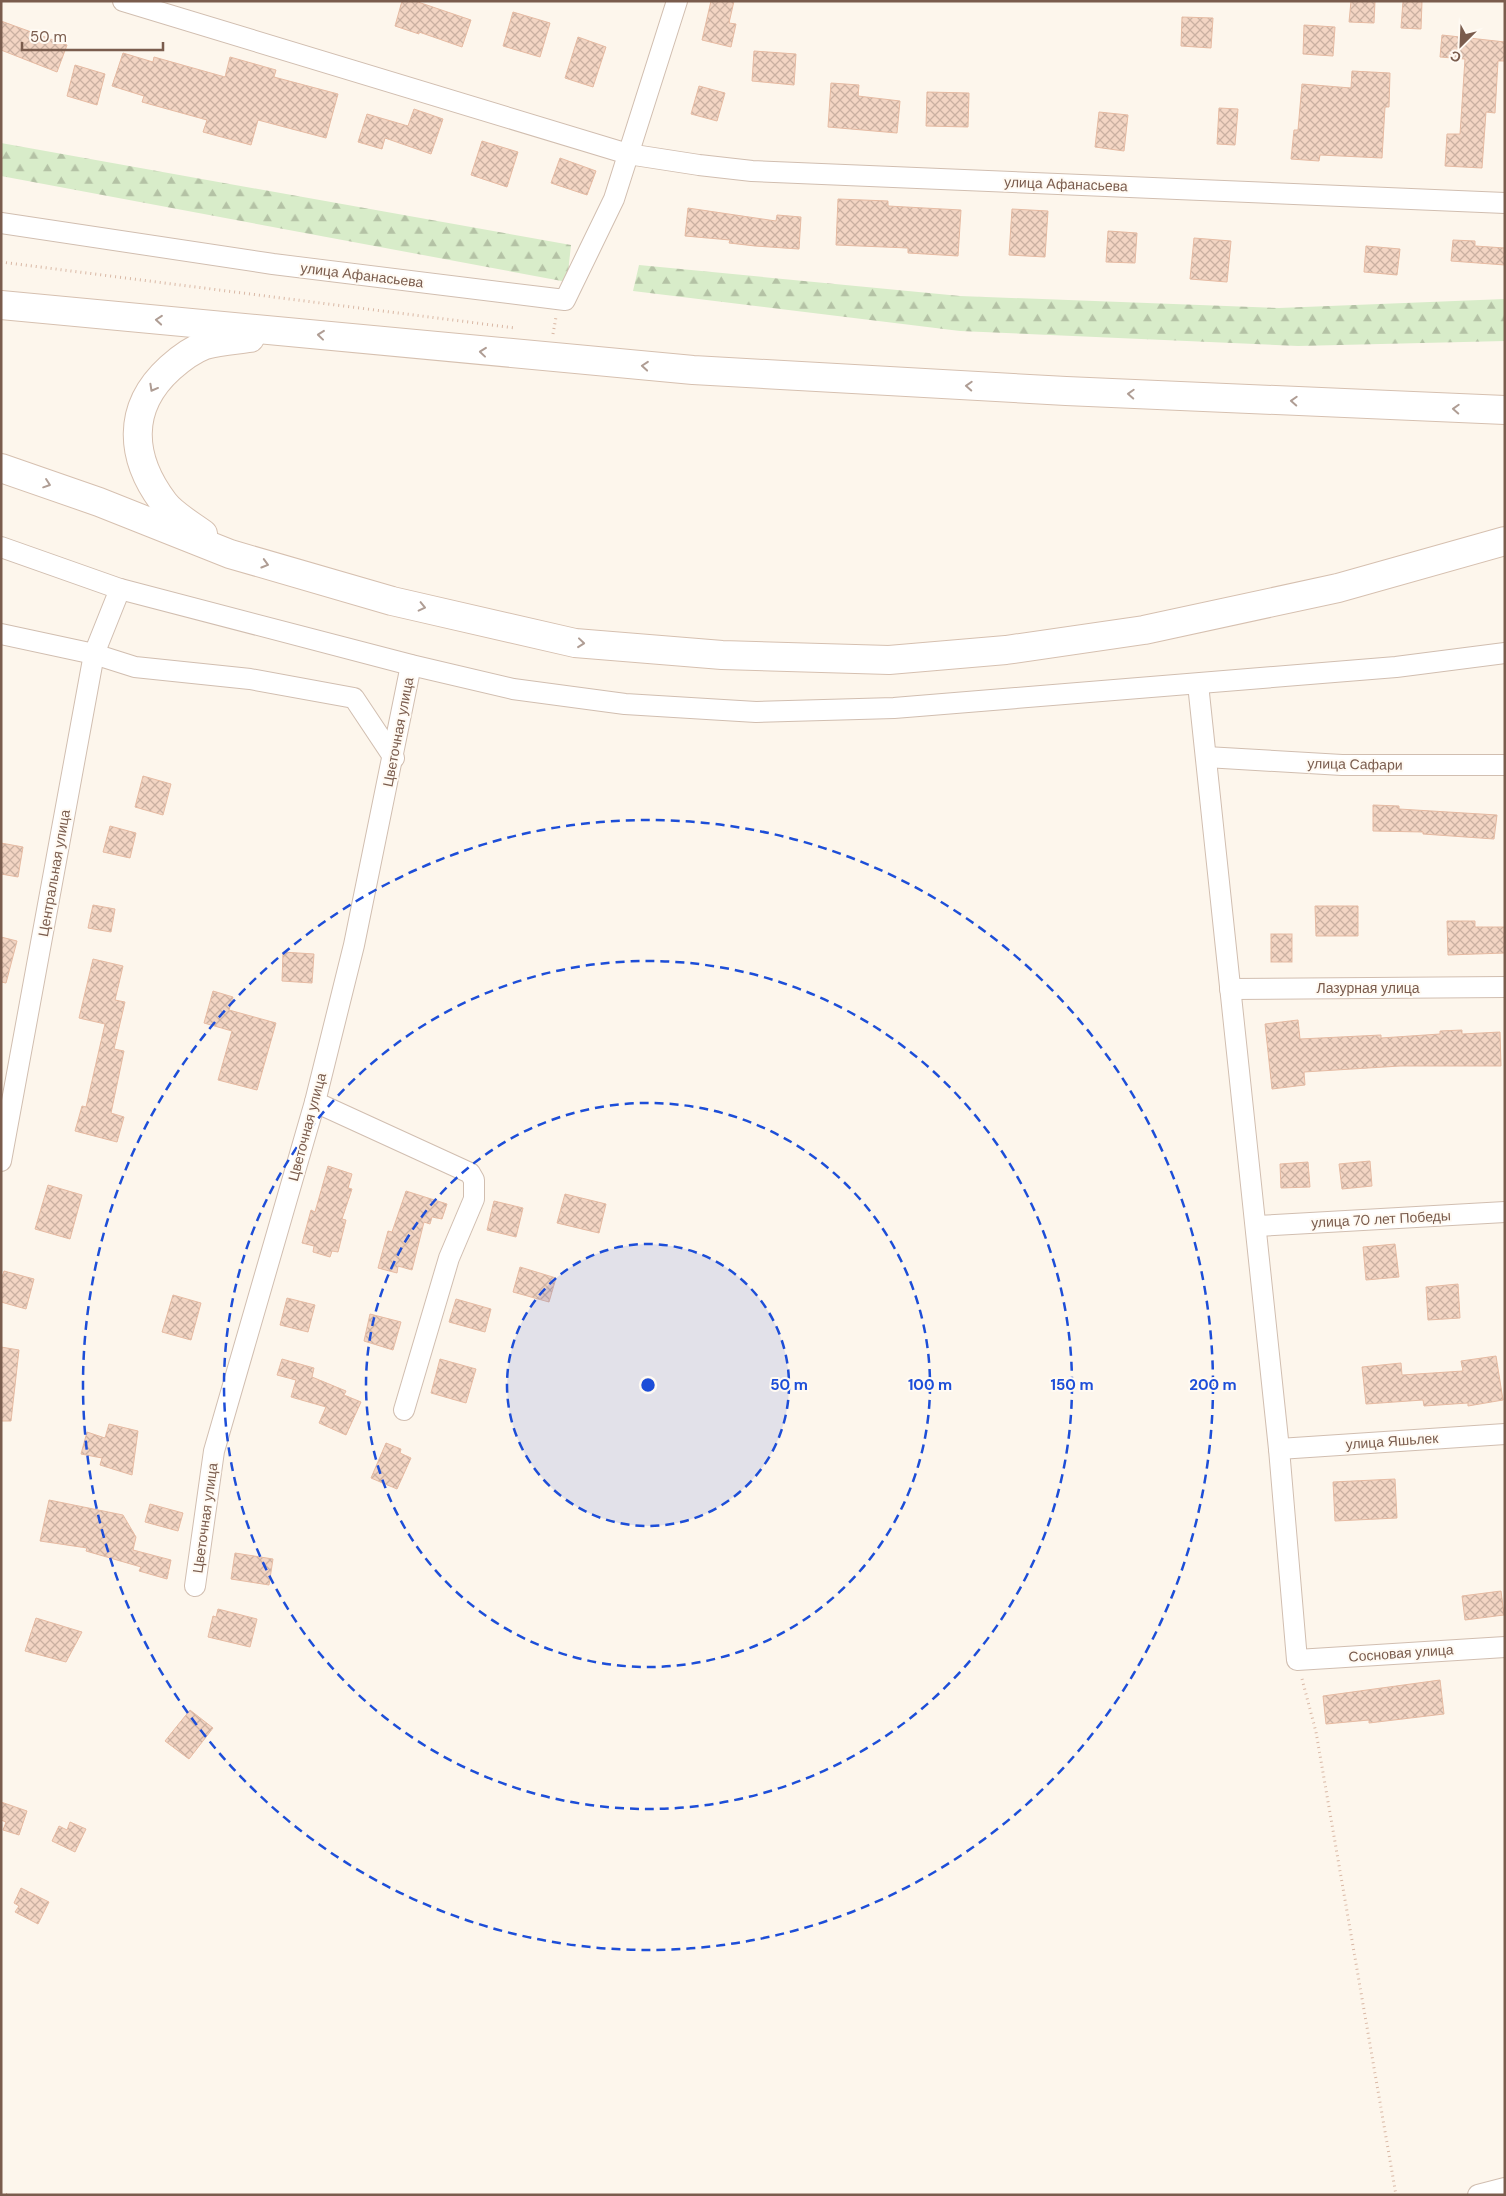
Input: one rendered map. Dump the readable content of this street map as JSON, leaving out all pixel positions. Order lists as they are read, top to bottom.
{
  "streets": {
    "street": [
      "улица Афанасьева",
      "Цветочная улица",
      "улица Сафари",
      "Центральная улица",
      "Лазурная улица",
      "улица 70 лет Победы",
      "улица Яшьлек",
      "Сосновая улица"
    ]
  },
  "scale_bar": "50 m",
  "north": "bottom left",
  "rings": [
    "50 m",
    "100 m",
    "150 m",
    "200 m"
  ]
}
